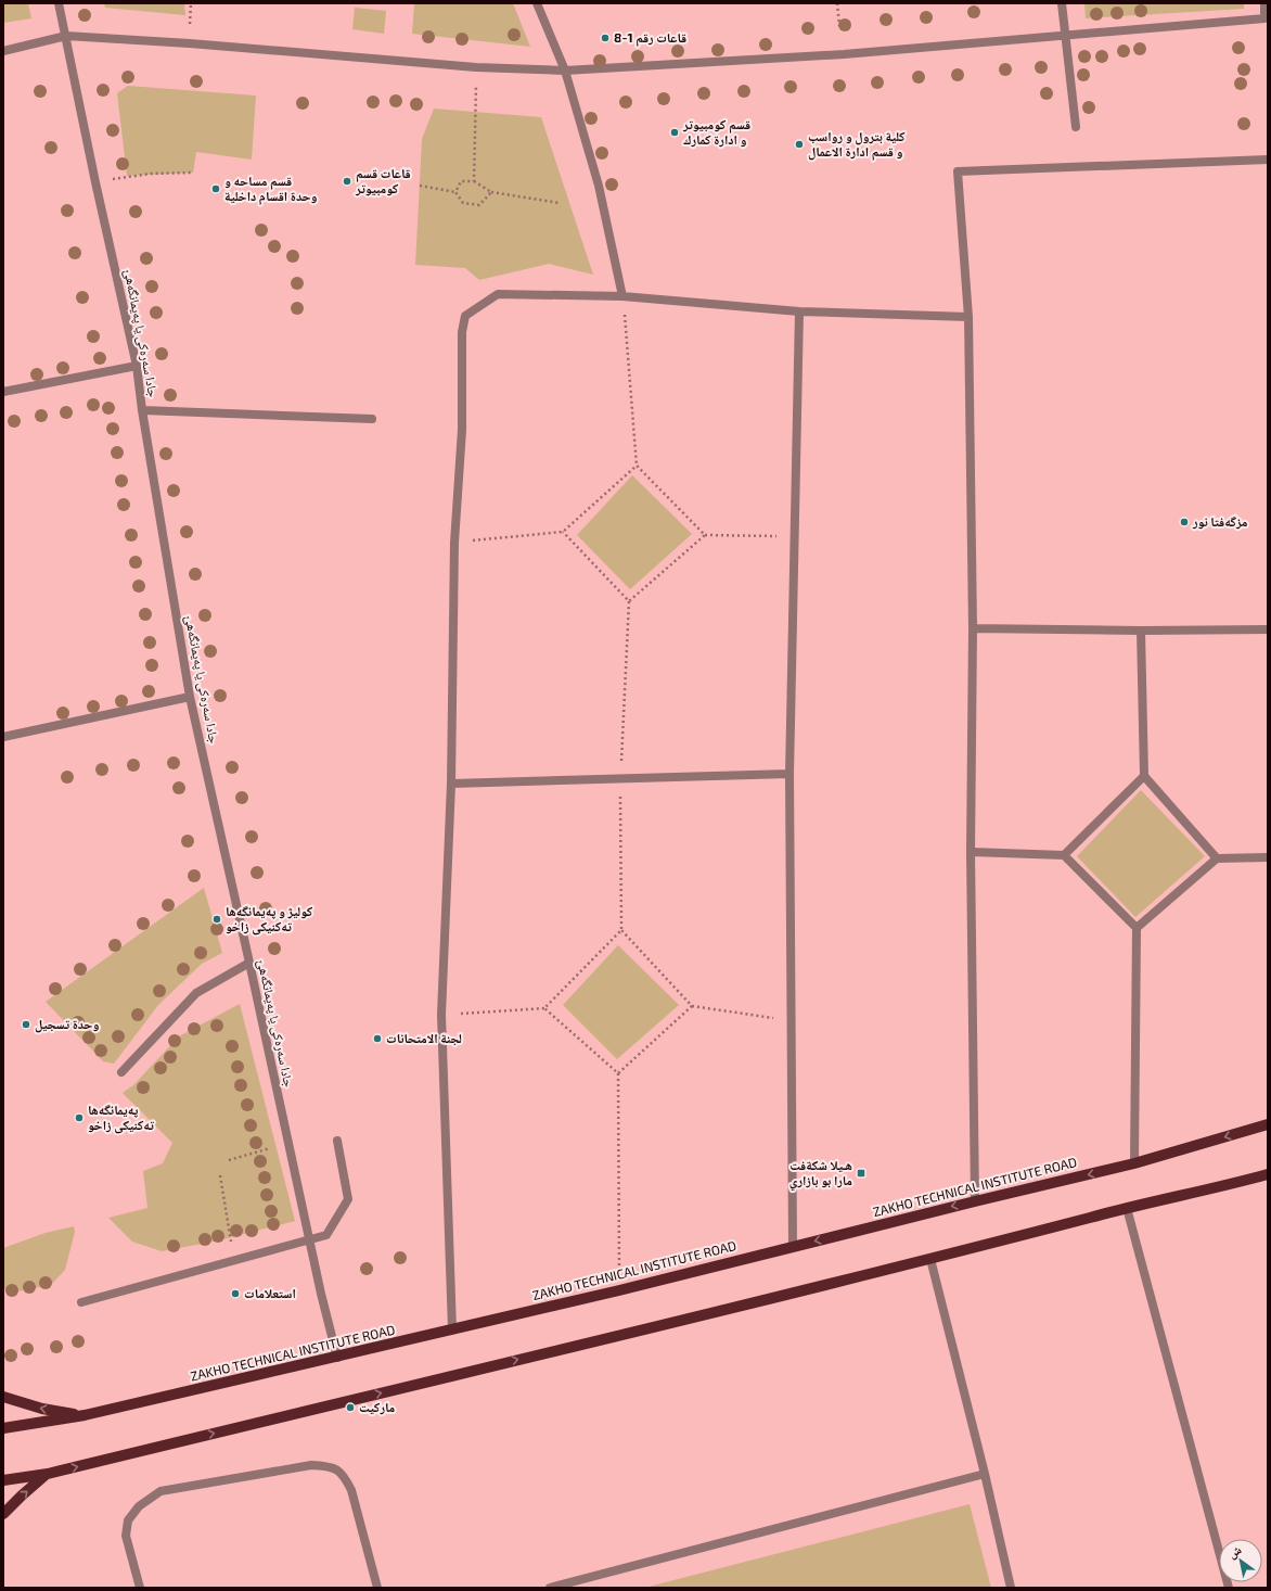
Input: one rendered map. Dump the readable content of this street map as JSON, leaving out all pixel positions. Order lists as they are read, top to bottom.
{
  "streets": {
    "main road": ["ZAKHO TECHNICAL INSTITUTE ROAD"],
    "street": ["جادا سه‌ره‌كى يا په‌يمانگه‌هێ"]
  },
  "crossings": [
    ["جادا سه‌ره‌كى يا په‌يمانگه‌هێ", "ZAKHO TECHNICAL INSTITUTE ROAD"]
  ],
  "places": {
    "other": [
      "قاعات رقم 1-8",
      "قسم کومبیوتر و ادارة كمارك",
      "كلية بترول و رواسب و قسم ادارة الاعمال",
      "قاعات قسم کومبیوتر",
      "قسم مساحه‌ و وحدة اقسام داخلية",
      "مزگەفتا نور",
      "كوليژ و په‌يمانگه‌ها ته‌كنيكى زاخو",
      "وحدة تسجيل",
      "لجنة الامتحانات",
      "پەیمانگەها تەکنیکی زاخو",
      "استعلامات",
      "ماركيت"
    ],
    "transit": ["هـيلا شكةفت مارا بو بازاري"]
  },
  "north": "top left"
}
